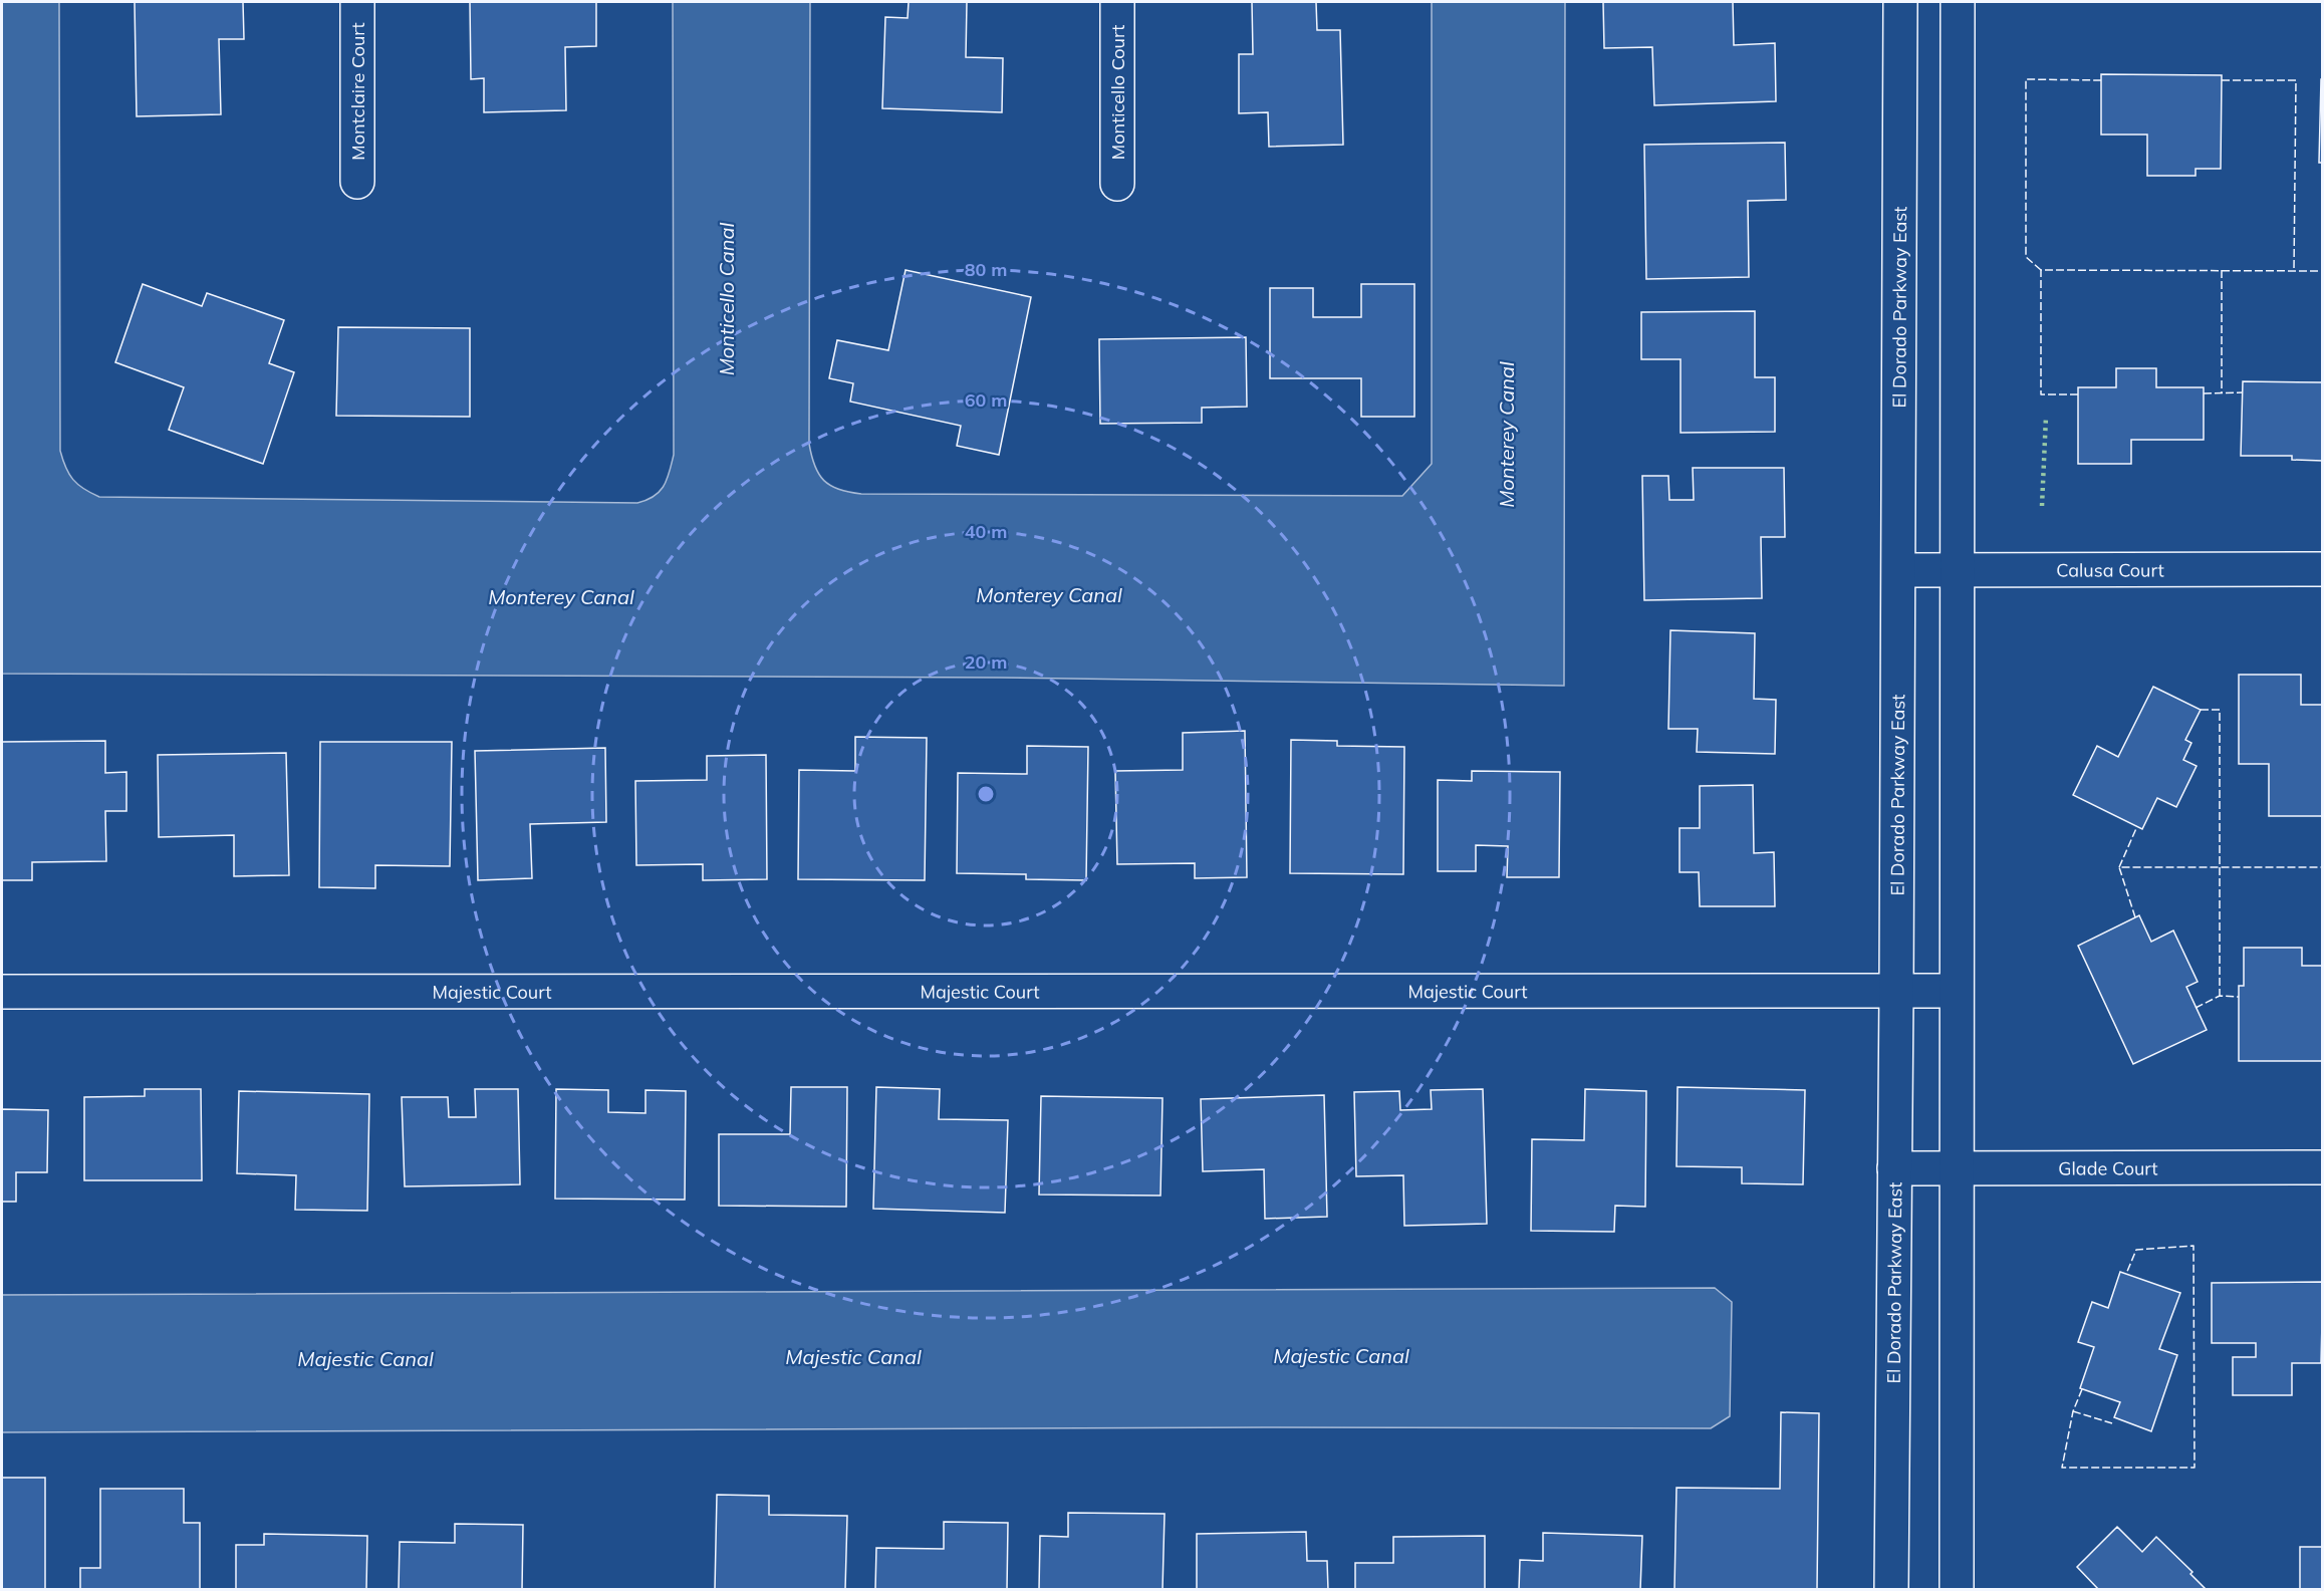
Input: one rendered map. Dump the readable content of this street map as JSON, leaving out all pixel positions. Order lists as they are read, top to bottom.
{
  "streets": {
    "street": [
      "Montclaire Court",
      "Monticello Court",
      "El Dorado Parkway East",
      "Calusa Court",
      "Majestic Court",
      "Glade Court"
    ]
  },
  "crossings": [
    ["El Dorado Parkway East", "Calusa Court"],
    ["El Dorado Parkway East", "Majestic Court"],
    ["El Dorado Parkway East", "Glade Court"]
  ],
  "water": ["Monticello Canal", "Monterey Canal", "Majestic Canal"],
  "rings": [
    "80 m",
    "60 m",
    "40 m",
    "20 m"
  ]
}
